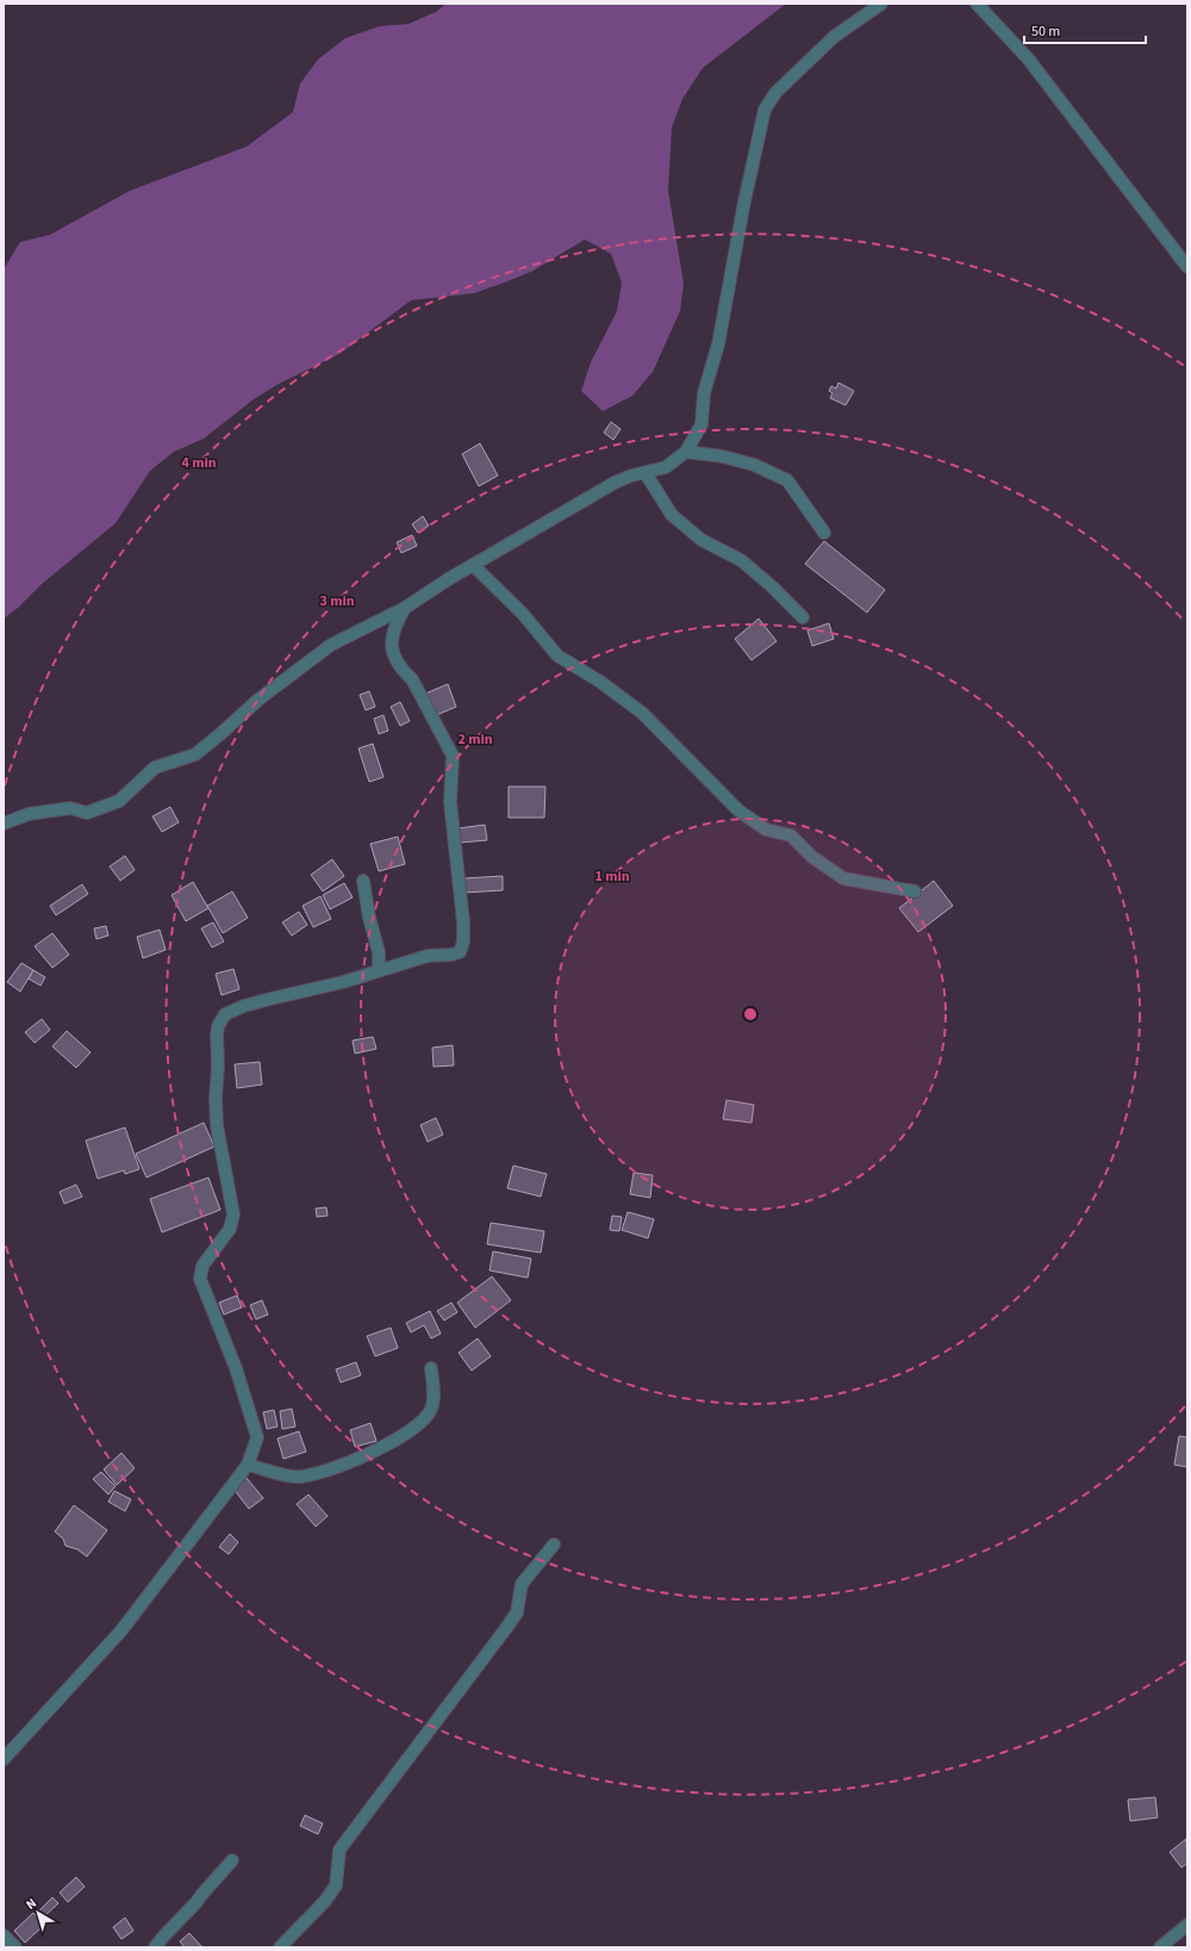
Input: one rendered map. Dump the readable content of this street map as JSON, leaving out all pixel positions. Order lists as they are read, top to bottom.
{
  "scale_bar": "50 m",
  "north": "top left",
  "rings": [
    "4 min",
    "3 min",
    "2 min",
    "1 min"
  ]
}
